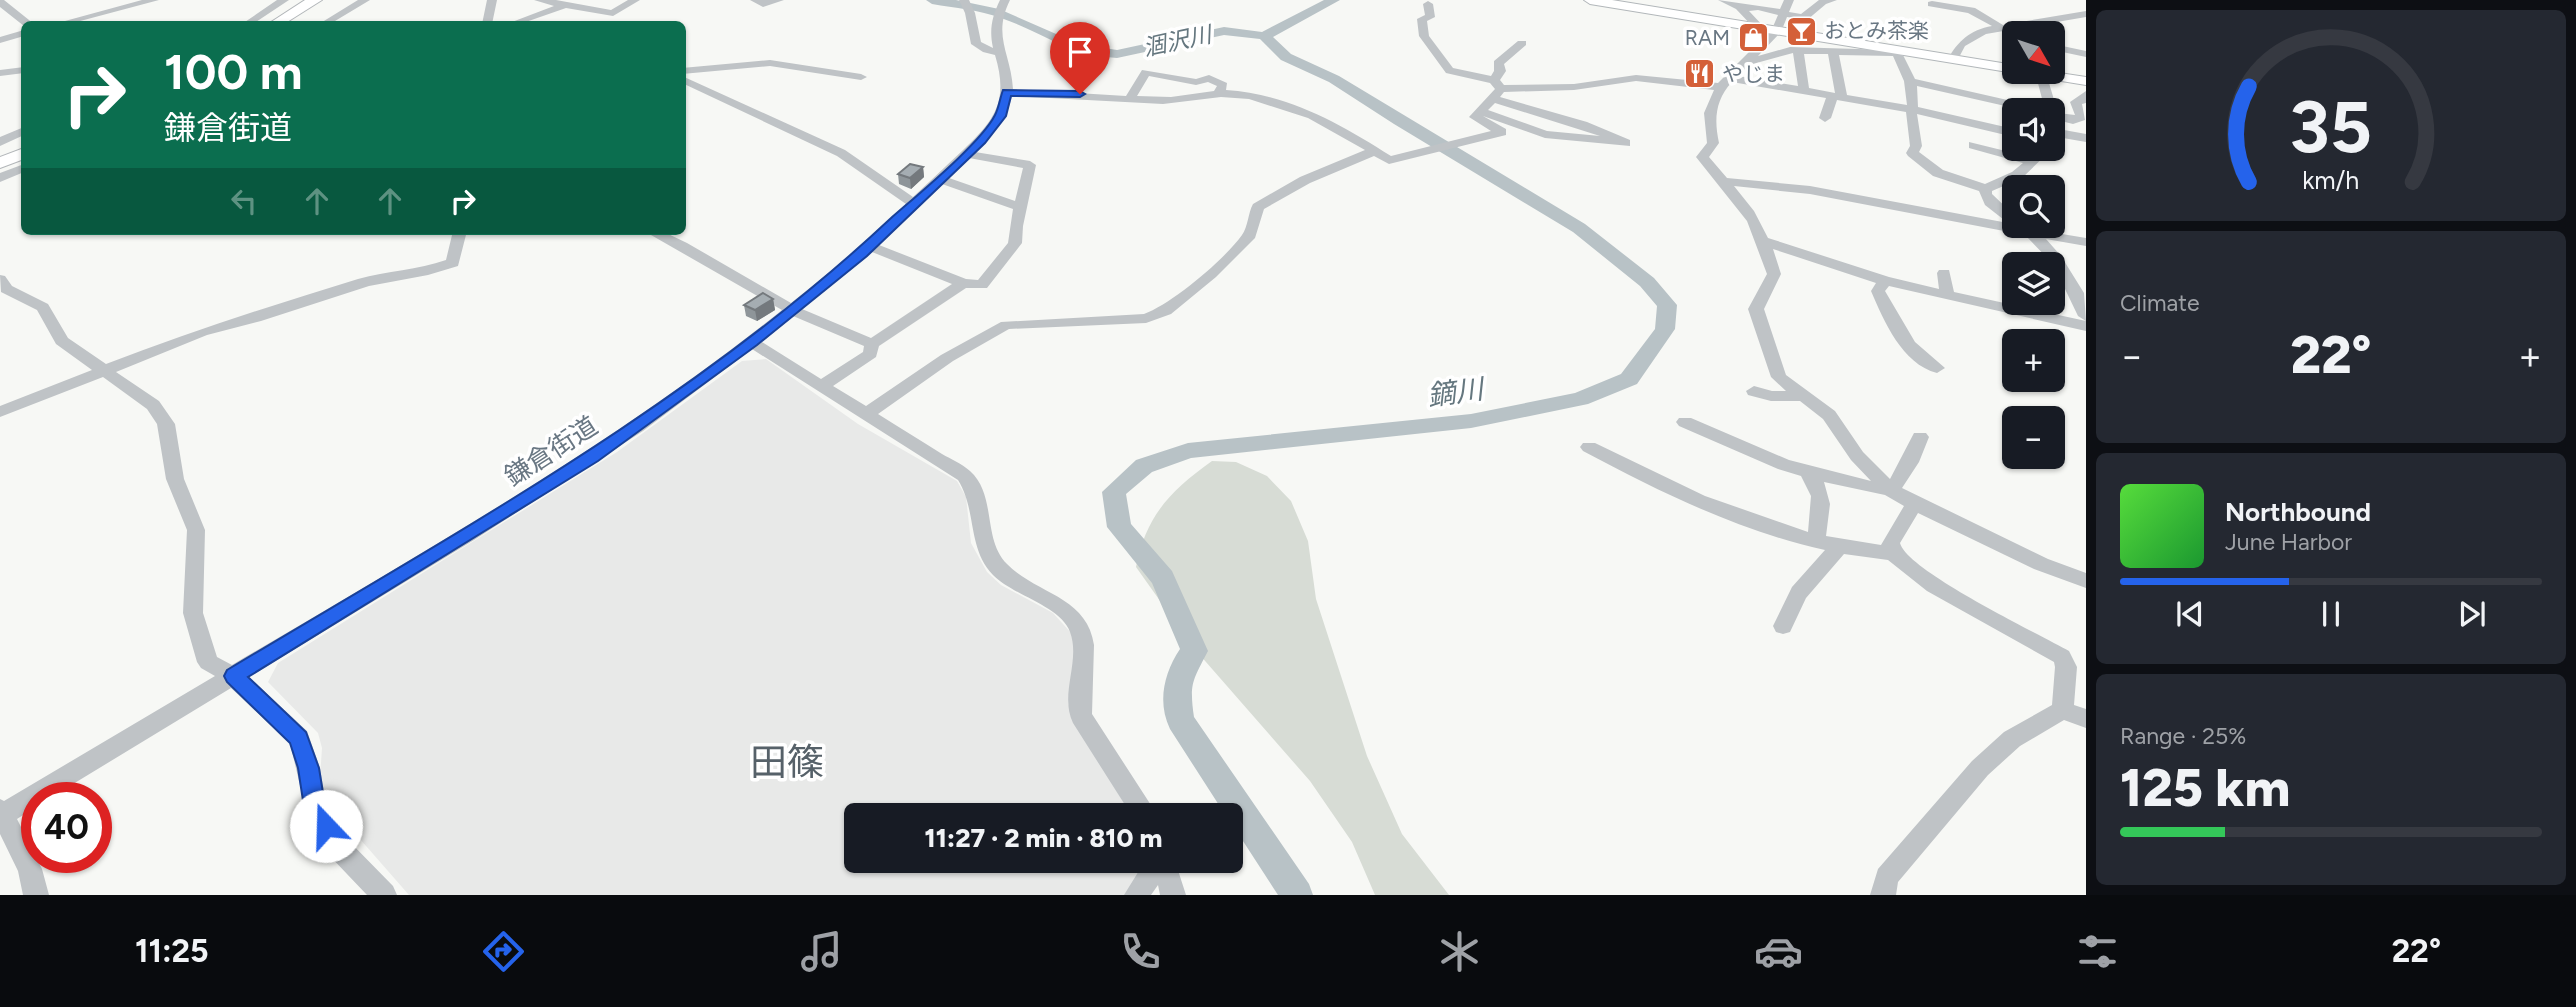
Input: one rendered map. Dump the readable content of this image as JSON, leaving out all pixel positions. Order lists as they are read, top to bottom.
{
  "streets": {
    "street": ["鎌倉街道"]
  },
  "districts": ["田篠"],
  "water": ["涸沢川", "鏑川"],
  "places": {
    "bar": ["おとみ茶楽"],
    "shop": ["RAM"],
    "restaurant": ["やじま"]
  },
  "north": "bottom right",
  "page": {
    "map_buttons": ["+", "−"],
    "turn": ["100 m", "鎌倉街道"],
    "tile": [
      "Climate",
      ["Range · 25%", "125 km"]
    ],
    "heat": ["−", "22°", "+"],
    "song": ["Northbound", "June Harbor"],
    "limit": "40",
    "trip": "11:27 · 2 min · 810 m",
    "tabs": ["11:25", "22°"],
    "gauge": ["35", "km/h"]
  }
}
